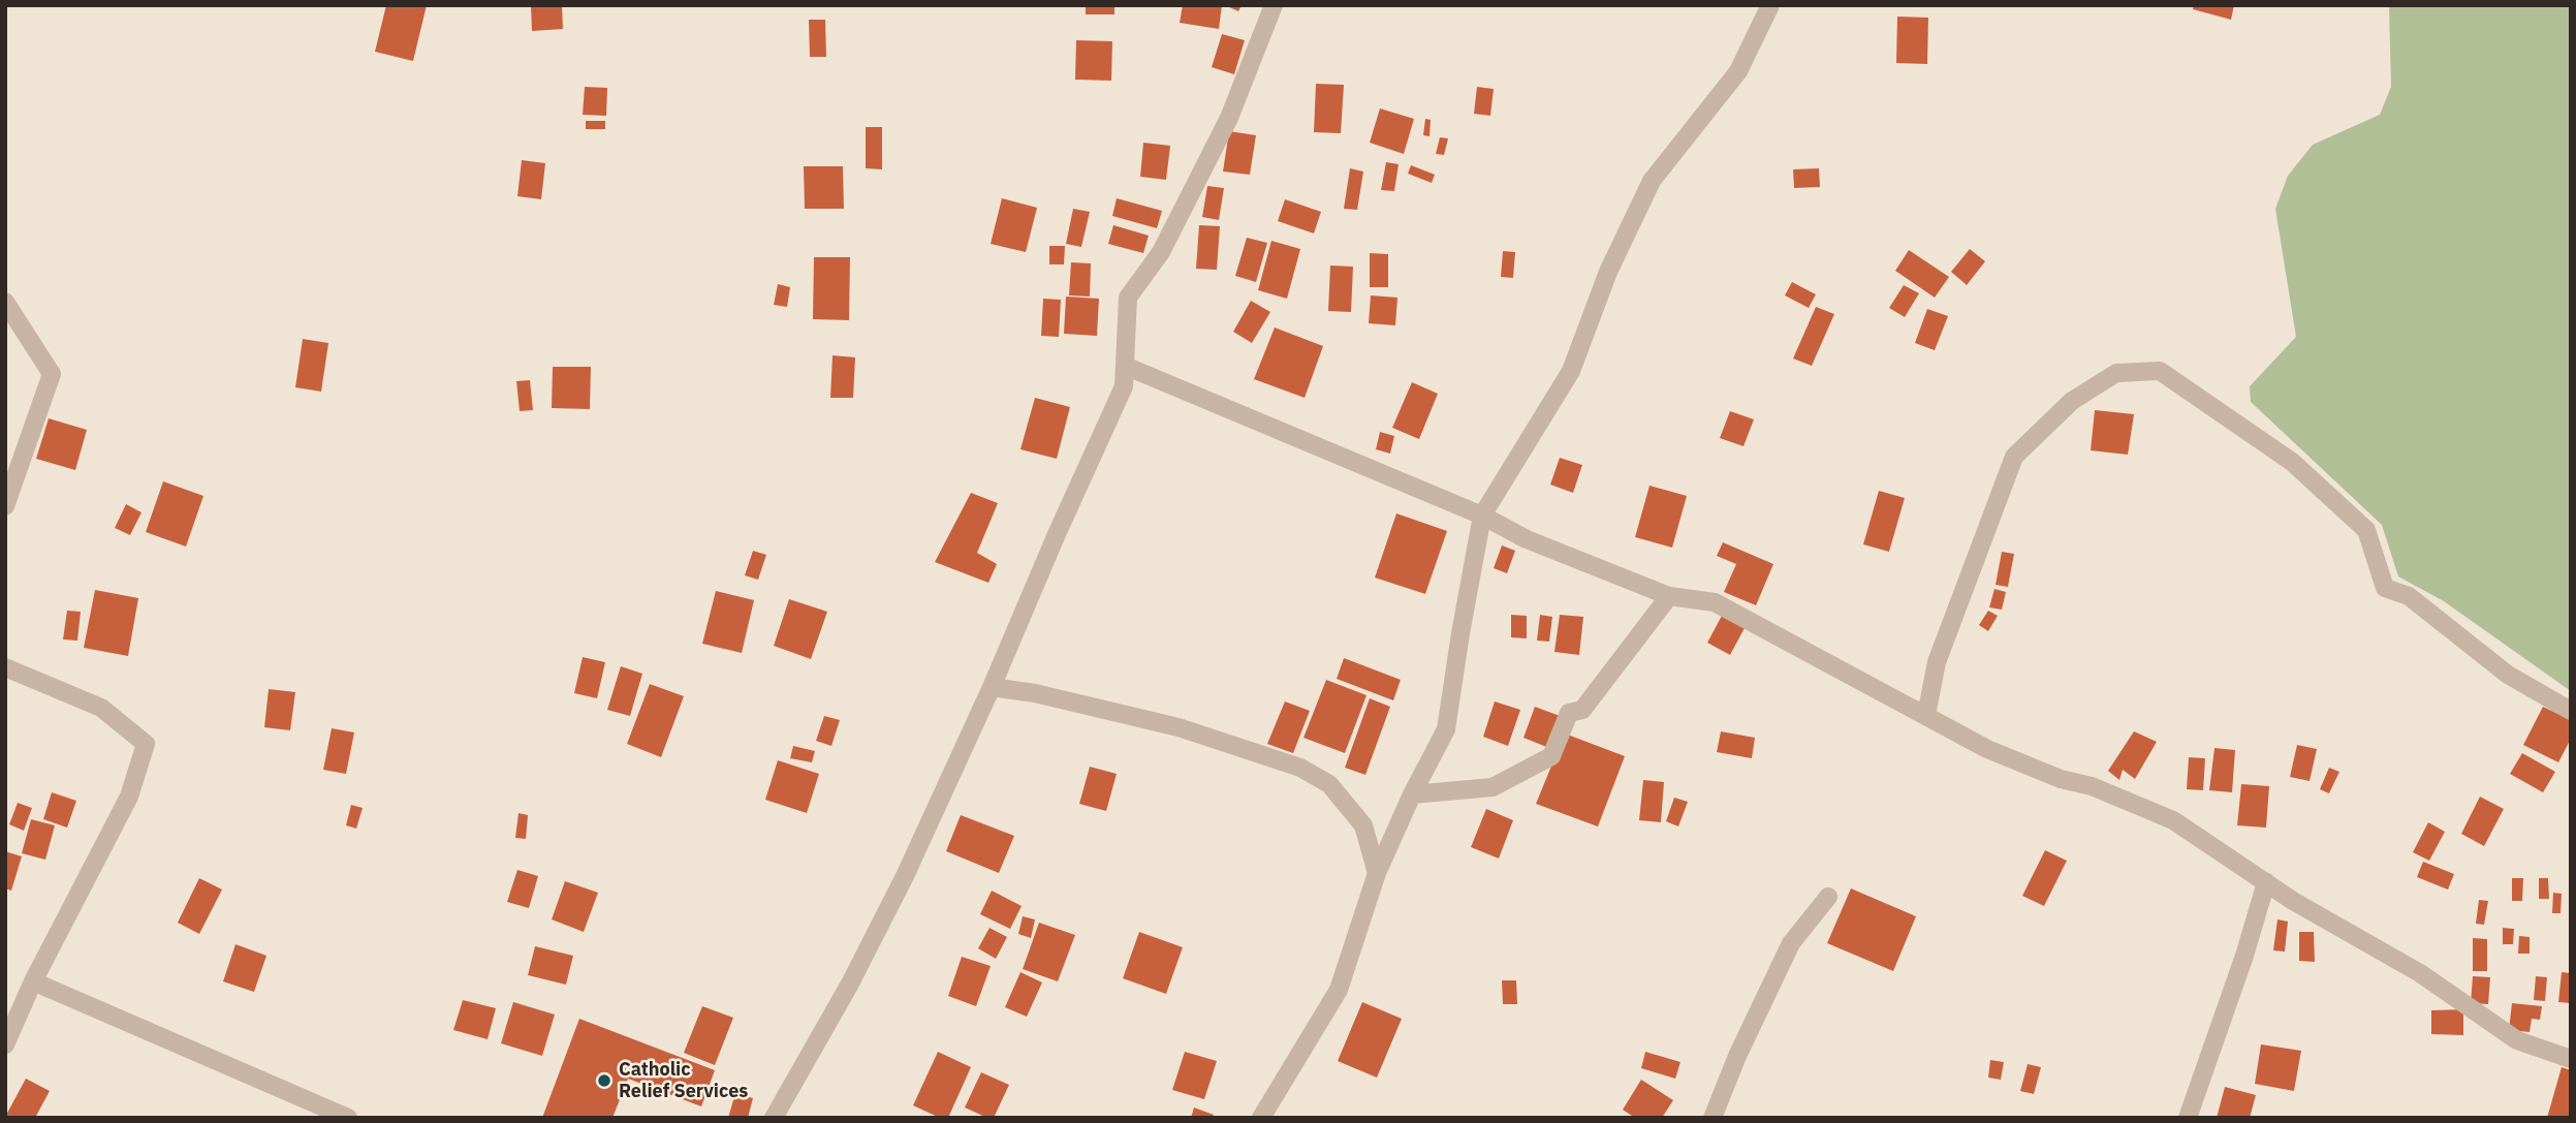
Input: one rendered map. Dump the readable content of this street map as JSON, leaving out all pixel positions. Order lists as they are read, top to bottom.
{
  "places": ["Catholic Relief Services"]
}
